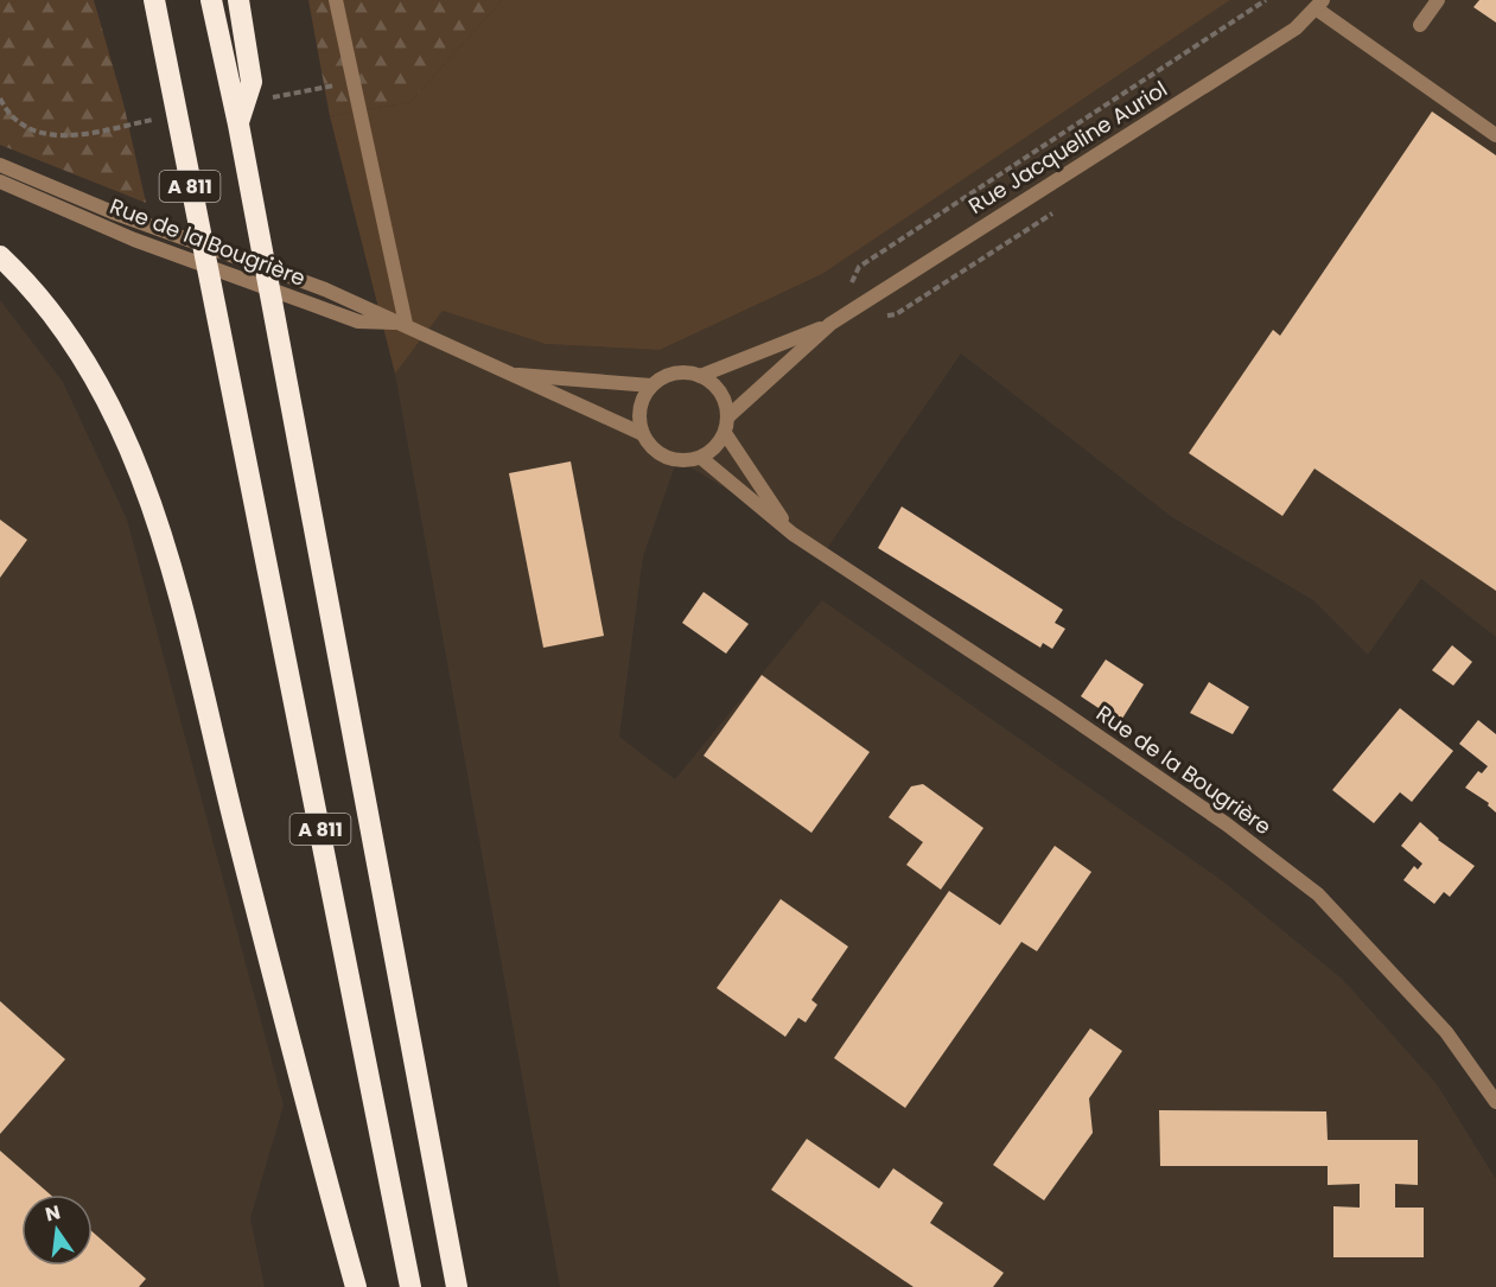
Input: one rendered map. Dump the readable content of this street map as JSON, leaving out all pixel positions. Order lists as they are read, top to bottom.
{
  "streets": {
    "highway": ["A 811"],
    "street": ["Rue Jacqueline Auriol", "Rue de la Bougrière"]
  },
  "crossings": [
    ["Rue Jacqueline Auriol", "Rue de la Bougrière"]
  ],
  "north": "top"
}
